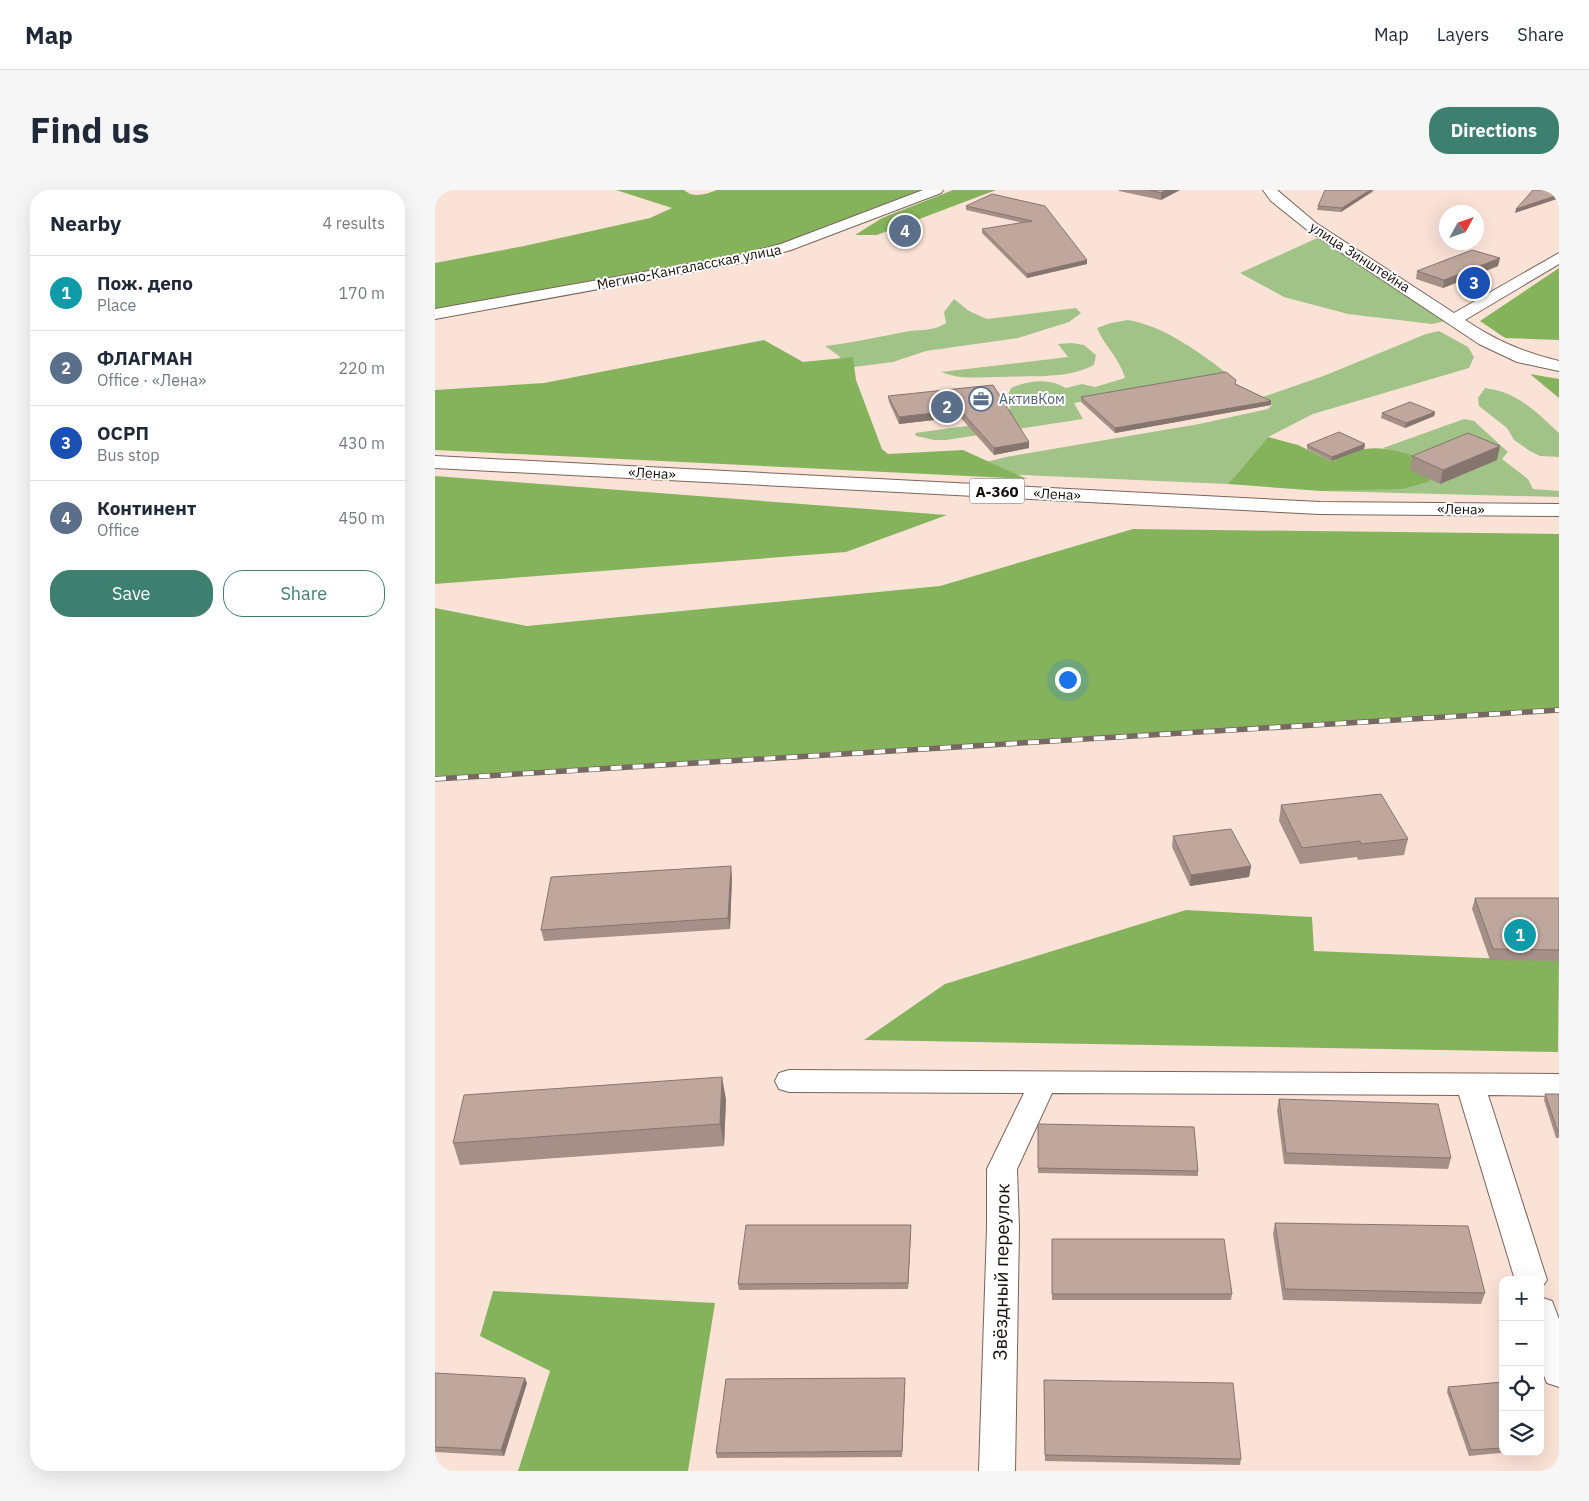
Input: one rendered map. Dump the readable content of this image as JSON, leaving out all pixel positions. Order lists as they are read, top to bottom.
{
  "streets": {
    "main road": [
      "улица Зинштейна",
      "Мегино-Кангаласская улица",
      "«Лена»",
      "А-360"
    ],
    "street": ["Звёздный переулок"]
  },
  "places": {
    "office": ["АктивКом"]
  },
  "north": "top right",
  "page": {
    "header": "Map",
    "nav": ["Map", "Layers", "Share"],
    "title": "Find us",
    "buttons": [
      "Directions",
      ["Save", "Share"]
    ],
    "heading": ["Nearby", "4 results"],
    "pins": [
      "4",
      "3",
      "2",
      "1"
    ],
    "list": [
      {
        "mark": "1",
        "name": "Пож. депо",
        "note": "Place",
        "value": "170 m"
      },
      {
        "mark": "2",
        "name": "ФЛАГМАН",
        "note": "Office · «Лена»",
        "value": "220 m"
      },
      {
        "mark": "3",
        "name": "ОСРП",
        "note": "Bus stop",
        "value": "430 m"
      },
      {
        "mark": "4",
        "name": "Континент",
        "note": "Office",
        "value": "450 m"
      }
    ],
    "map_buttons": ["+", "−"]
  }
}
